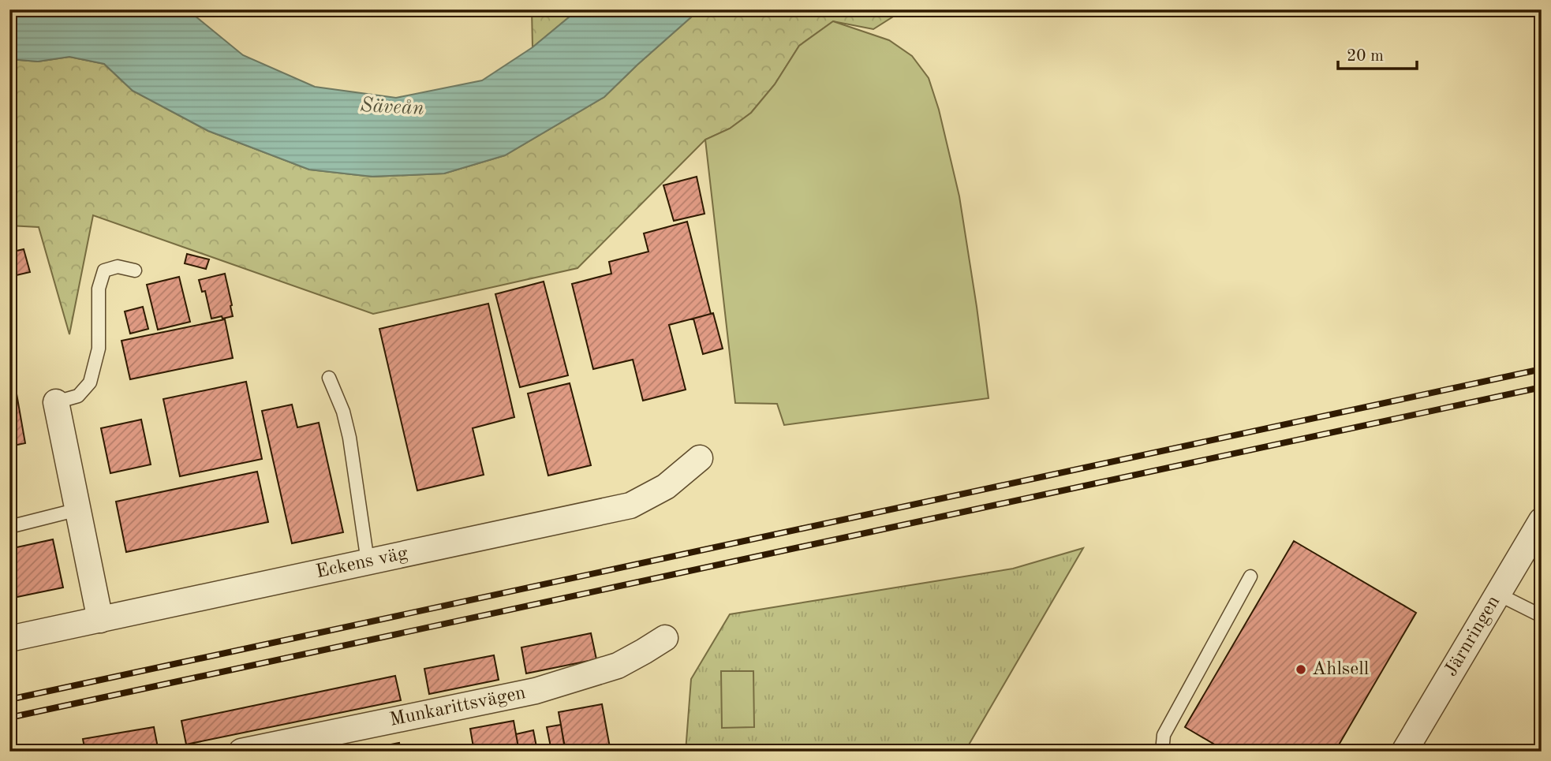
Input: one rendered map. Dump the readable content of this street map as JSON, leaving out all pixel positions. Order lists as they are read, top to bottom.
{
  "streets": {
    "street": ["Eckens väg", "Järnringen", "Munkarittsvägen"]
  },
  "water": ["Säveån"],
  "places": ["Ahlsell"],
  "scale_bar": "20 m"
}
